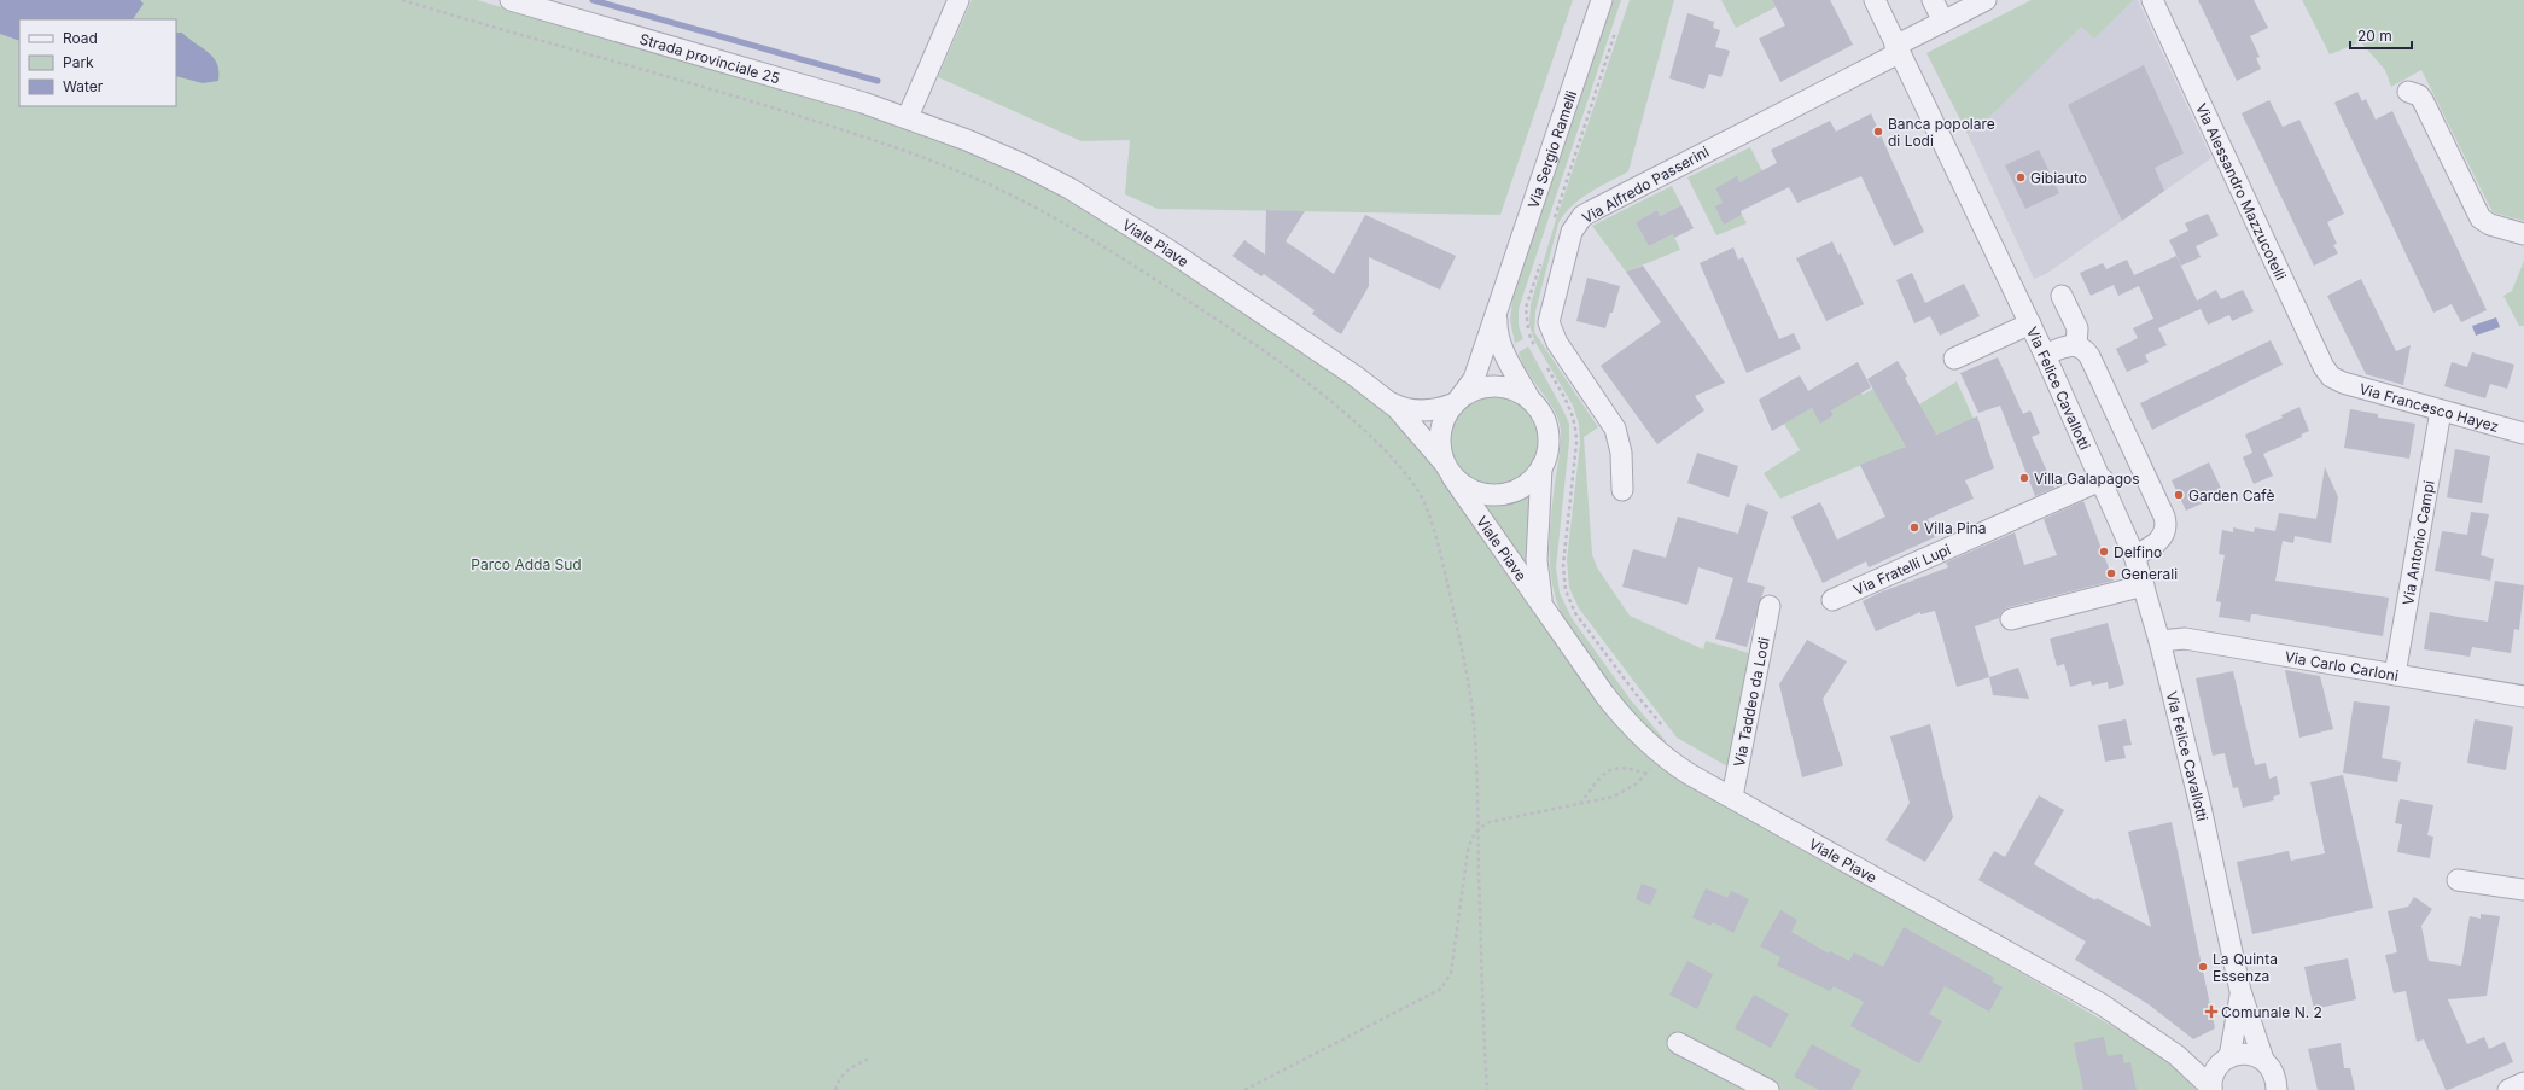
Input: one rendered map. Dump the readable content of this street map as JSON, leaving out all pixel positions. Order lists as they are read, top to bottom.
{
  "streets": {
    "street": [
      "Strada provinciale 25",
      "Via Sergio Ramelli",
      "Via Alfredo Passerini",
      "Via Alessandro Mazzucotelli",
      "Viale Piave",
      "Via Felice Cavallotti",
      "Via Francesco Hayez",
      "Via Antonio Campi",
      "Via Fratelli Lupi",
      "Via Carlo Carloni",
      "Via Taddeo da Lodi"
    ]
  },
  "crossings": [
    ["Strada provinciale 25", "Viale Piave"],
    ["Via Sergio Ramelli", "Viale Piave"],
    ["Via Alfredo Passerini", "Via Felice Cavallotti"],
    ["Via Alessandro Mazzucotelli", "Via Francesco Hayez"],
    ["Viale Piave", "Via Felice Cavallotti"],
    ["Viale Piave", "Via Taddeo da Lodi"],
    ["Via Felice Cavallotti", "Via Fratelli Lupi"],
    ["Via Felice Cavallotti", "Via Carlo Carloni"],
    ["Via Francesco Hayez", "Via Antonio Campi"],
    ["Via Antonio Campi", "Via Carlo Carloni"]
  ],
  "parks": ["Parco Adda Sud"],
  "places": {
    "other": [
      "Banca popolare di Lodi",
      "Gibiauto",
      "Villa Galapagos",
      "Garden Cafè",
      "Villa Pina",
      "Delfino",
      "Generali",
      "La Quinta Essenza"
    ],
    "health": ["Comunale N. 2"]
  },
  "legend": ["Road", "Park", "Water"],
  "scale_bar": "20 m"
}
